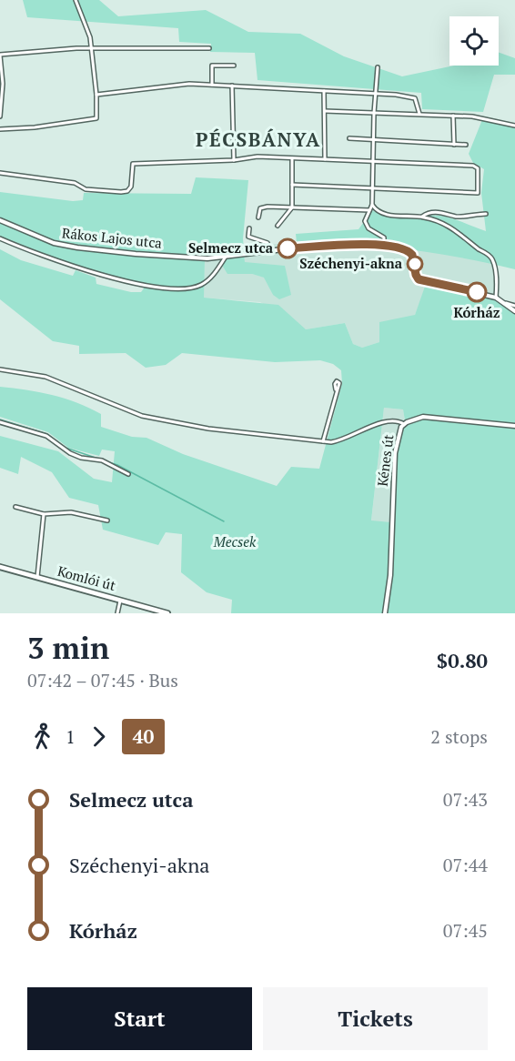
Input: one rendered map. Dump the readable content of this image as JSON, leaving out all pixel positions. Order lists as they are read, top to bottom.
{
  "streets": {
    "main road": ["Komlói út"],
    "street": ["Rákos Lajos utca", "Kénes út"]
  },
  "districts": ["PÉCSBÁNYA"],
  "parks": ["Mecsek"],
  "places": ["Selmecz utca", "Széchenyi-akna", "Kórház"],
  "lines": ["bus line 40"],
  "page": {
    "heading": ["3 min", "07:42 – 07:45 · Bus", "$0.80"],
    "legs": ["1", "40", "2 stops"],
    "list": [
      {
        "name": "Selmecz utca",
        "value": "07:43"
      },
      {
        "name": "Széchenyi-akna",
        "value": "07:44"
      },
      {
        "name": "Kórház",
        "value": "07:45"
      }
    ],
    "buttons": ["Start", "Tickets"]
  }
}
